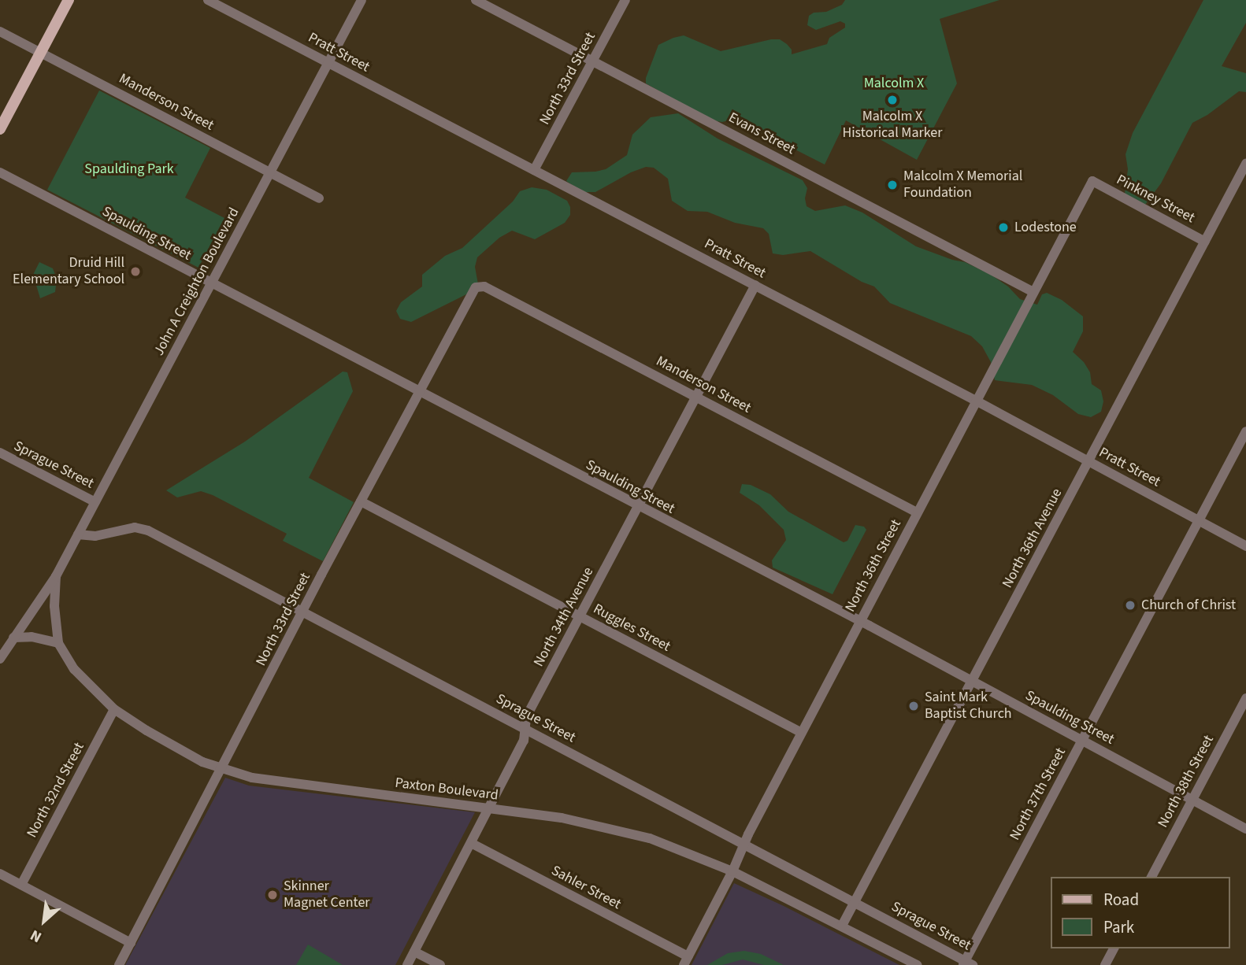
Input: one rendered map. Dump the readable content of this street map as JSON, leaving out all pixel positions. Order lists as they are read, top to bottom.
{
  "streets": {
    "street": [
      "Pratt Street",
      "North 33rd Street",
      "Manderson Street",
      "Evans Street",
      "Pinkney Street",
      "Spaulding Street",
      "John A Creighton Boulevard",
      "Sprague Street",
      "North 36th Avenue",
      "North 36th Street",
      "North 34th Avenue",
      "Ruggles Street",
      "North 38th Street",
      "Paxton Boulevard",
      "North 32nd Street",
      "North 37th Street",
      "Sahler Street"
    ]
  },
  "crossings": [
    ["Pratt Street", "North 33rd Street"],
    ["Pratt Street", "John A Creighton Boulevard"],
    ["Pratt Street", "North 36th Avenue"],
    ["Pratt Street", "North 36th Street"],
    ["Pratt Street", "North 34th Avenue"],
    ["Pratt Street", "North 37th Street"],
    ["North 33rd Street", "Manderson Street"],
    ["North 33rd Street", "Evans Street"],
    ["North 33rd Street", "Spaulding Street"],
    ["North 33rd Street", "Sprague Street"],
    ["North 33rd Street", "Ruggles Street"],
    ["North 33rd Street", "Paxton Boulevard"],
    ["Manderson Street", "John A Creighton Boulevard"],
    ["Manderson Street", "North 36th Street"],
    ["Manderson Street", "North 34th Avenue"],
    ["Evans Street", "North 36th Street"],
    ["Pinkney Street", "North 36th Avenue"],
    ["Pinkney Street", "North 36th Street"],
    ["Spaulding Street", "John A Creighton Boulevard"],
    ["Spaulding Street", "North 36th Avenue"],
    ["Spaulding Street", "North 36th Street"],
    ["Spaulding Street", "North 34th Avenue"],
    ["Spaulding Street", "North 38th Street"],
    ["Spaulding Street", "North 37th Street"],
    ["John A Creighton Boulevard", "Sprague Street"],
    ["John A Creighton Boulevard", "Paxton Boulevard"],
    ["Sprague Street", "North 36th Avenue"],
    ["Sprague Street", "North 36th Street"],
    ["Sprague Street", "North 34th Avenue"],
    ["Sprague Street", "North 37th Street"],
    ["North 36th Avenue", "Paxton Boulevard"],
    ["North 36th Street", "Ruggles Street"],
    ["North 36th Street", "Paxton Boulevard"],
    ["North 36th Street", "Sahler Street"],
    ["North 34th Avenue", "Ruggles Street"],
    ["North 34th Avenue", "Paxton Boulevard"],
    ["North 34th Avenue", "Sahler Street"],
    ["Paxton Boulevard", "North 32nd Street"]
  ],
  "parks": ["Malcolm X", "Spaulding Park"],
  "places": [
    "Malcolm X Historical Marker",
    "Malcolm X Memorial Foundation",
    "Lodestone",
    "Druid Hill Elementary School",
    "Church of Christ",
    "Saint Mark Baptist Church",
    "Skinner Magnet Center"
  ],
  "legend": ["Road", "Park"],
  "north": "bottom left"
}
